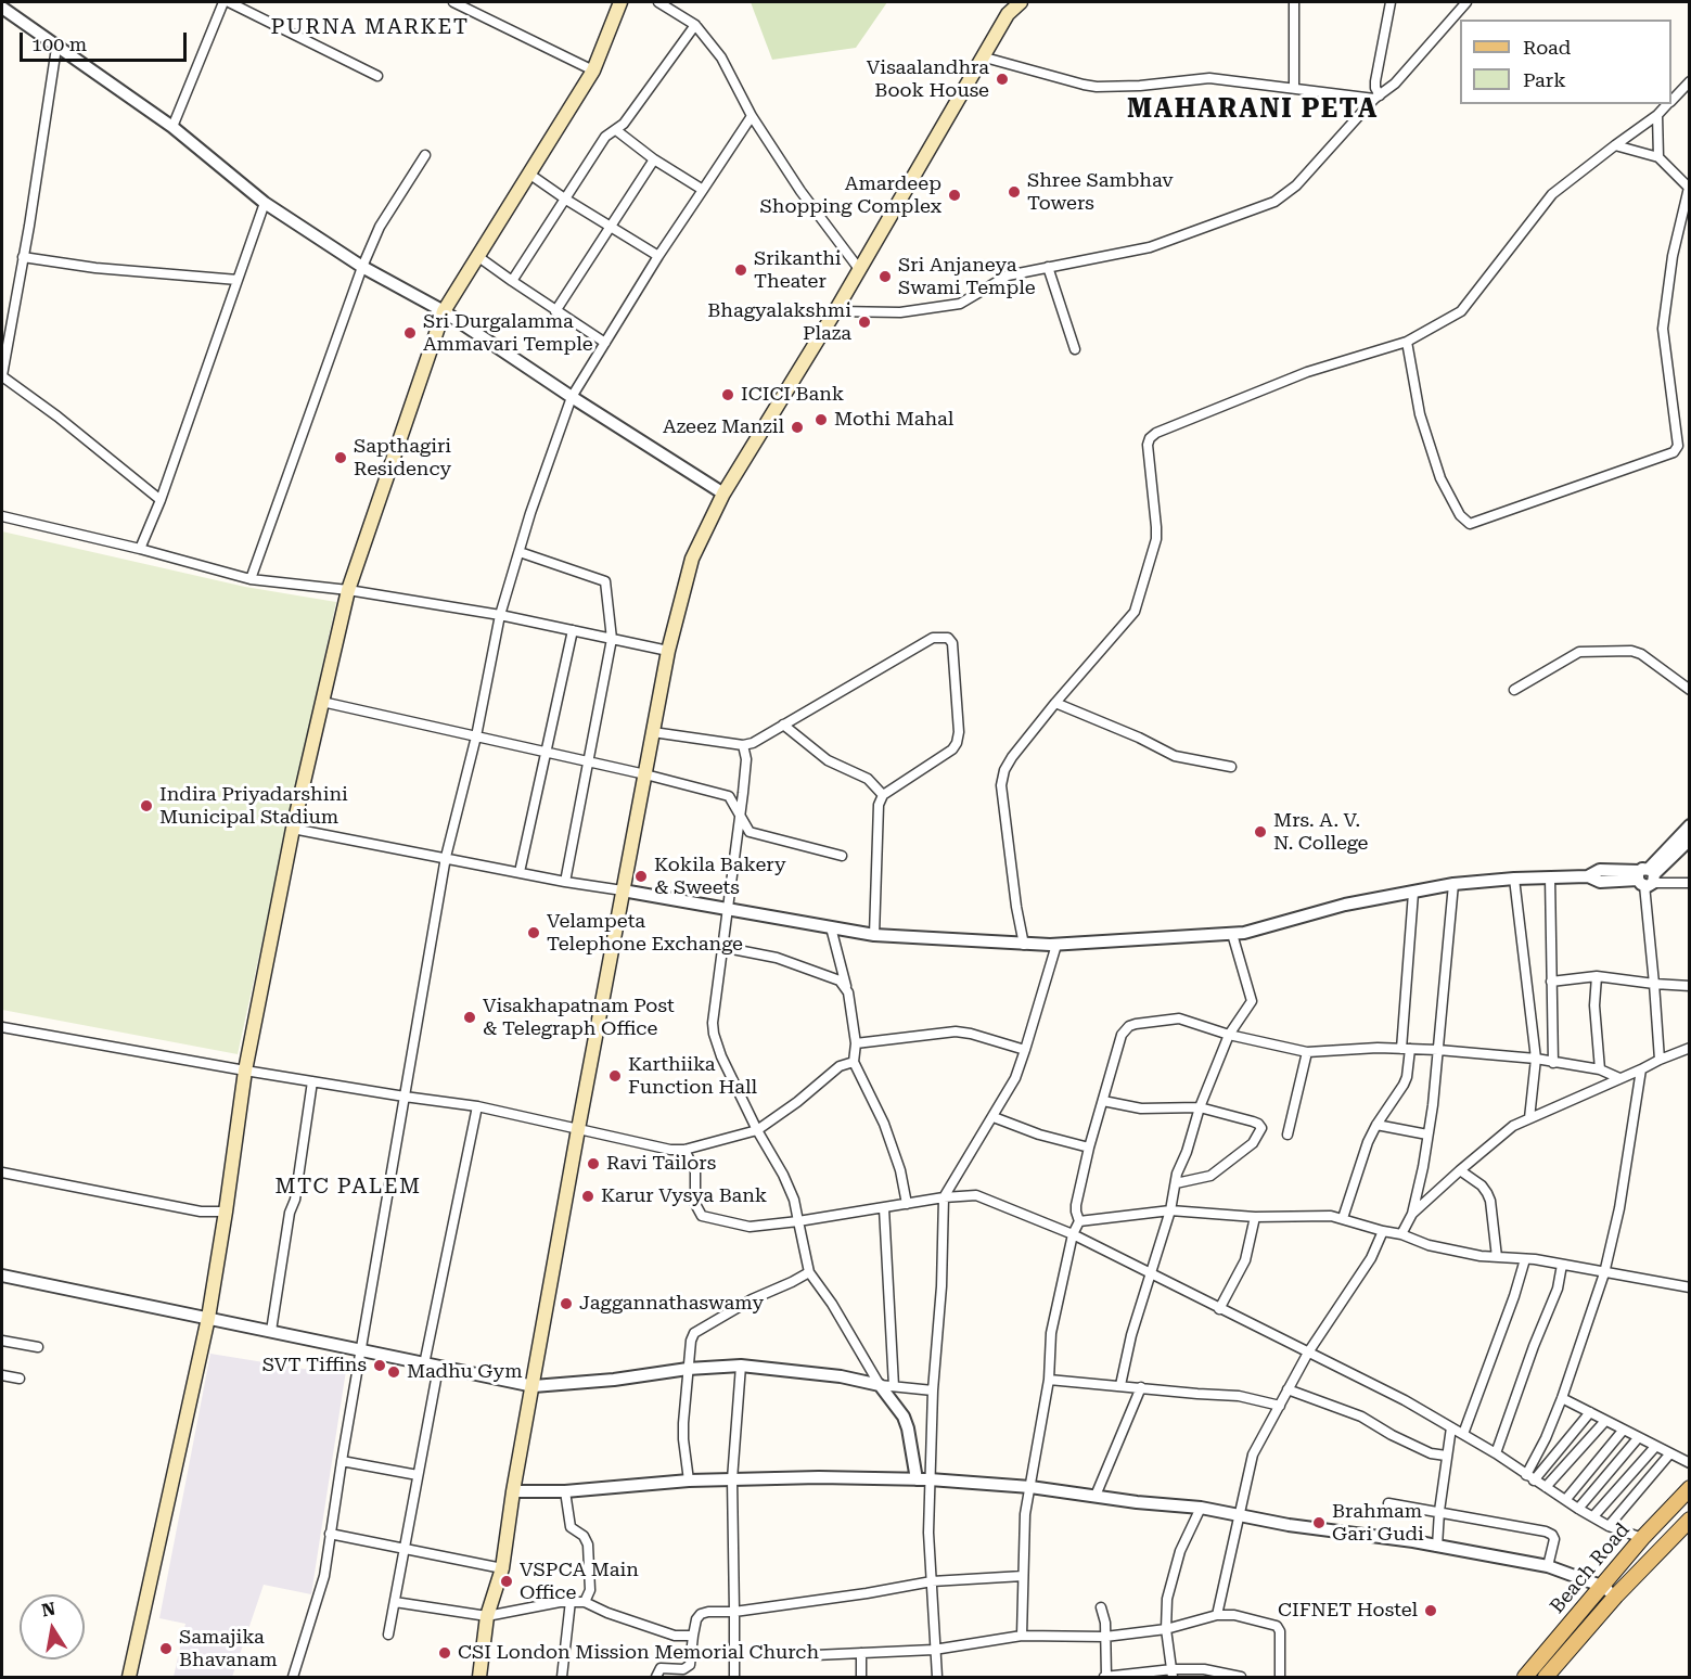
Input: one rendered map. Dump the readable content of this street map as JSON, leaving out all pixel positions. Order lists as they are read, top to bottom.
{
  "streets": {
    "main road": ["Beach Road"]
  },
  "districts": ["PURNA MARKET", "MAHARANI PETA", "MTC PALEM"],
  "places": [
    "Visaalandhra Book House",
    "Shree Sambhav Towers",
    "Amardeep Shopping Complex",
    "Srikanthi Theater",
    "Sri Anjaneya Swami Temple",
    "Bhagyalakshmi Plaza",
    "Sri Durgalamma Ammavari Temple",
    "ICICI Bank",
    "Mothi Mahal",
    "Azeez Manzil",
    "Sapthagiri Residency",
    "Indira Priyadarshini Municipal Stadium",
    "Mrs. A. V. N. College",
    "Kokila Bakery & Sweets",
    "Velampeta Telephone Exchange",
    "Visakhapatnam Post & Telegraph Office",
    "Karthiika Function Hall",
    "Ravi Tailors",
    "Karur Vysya Bank",
    "Jaggannathaswamy",
    "SVT Tiffins",
    "Madhu Gym",
    "Brahmam Gari Gudi",
    "VSPCA Main Office",
    "CIFNET Hostel",
    "Samajika Bhavanam",
    "CSI London Mission Memorial Church"
  ],
  "legend": ["Road", "Park"],
  "scale_bar": "100 m",
  "north": "top"
}
